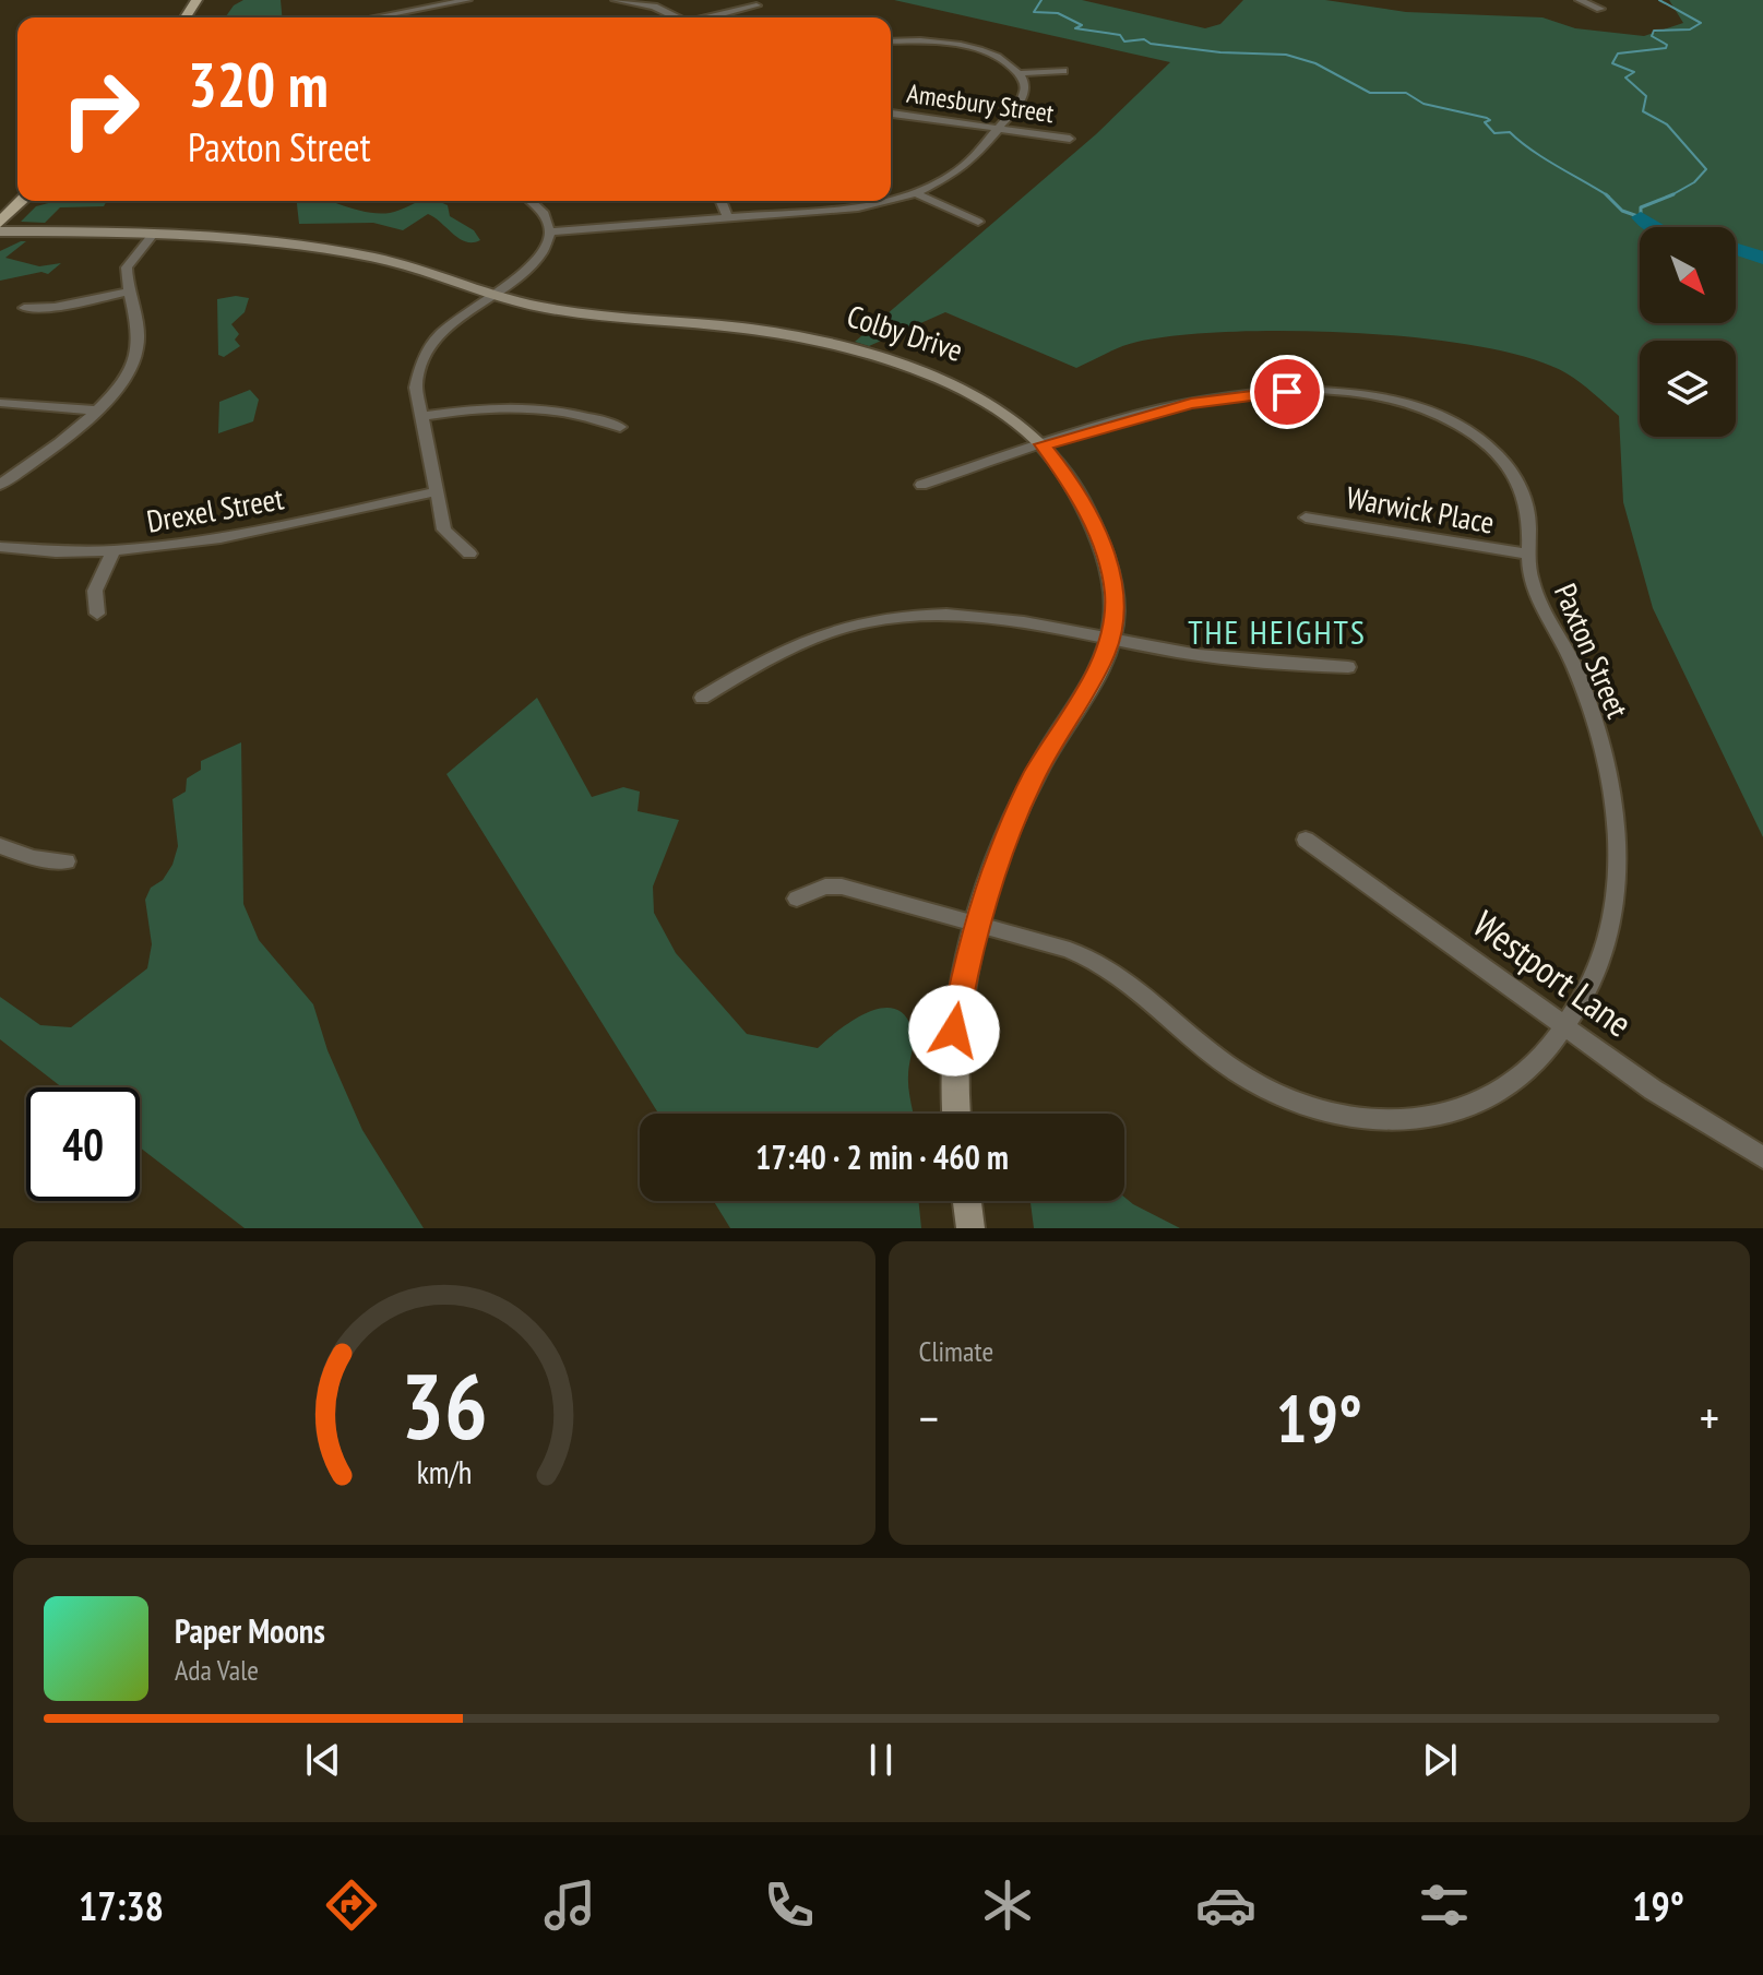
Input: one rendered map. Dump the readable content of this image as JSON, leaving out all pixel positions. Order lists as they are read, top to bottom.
{
  "streets": {
    "street": [
      "Amesbury Street",
      "Colby Drive",
      "Drexel Street",
      "Warwick Place",
      "Paxton Street",
      "Westport Lane"
    ]
  },
  "crossings": [
    ["Colby Drive", "Paxton Street"],
    ["Warwick Place", "Paxton Street"],
    ["Paxton Street", "Westport Lane"]
  ],
  "districts": ["THE HEIGHTS"],
  "north": "bottom right",
  "page": {
    "turn": ["320 m", "Paxton Street"],
    "limit": "40",
    "trip": "17:40 · 2 min · 460 m",
    "tile": "Climate",
    "heat": ["−", "19°", "+"],
    "song": ["Paper Moons", "Ada Vale"],
    "tabs": ["17:38", "19°"],
    "gauge": ["36", "km/h"]
  }
}
